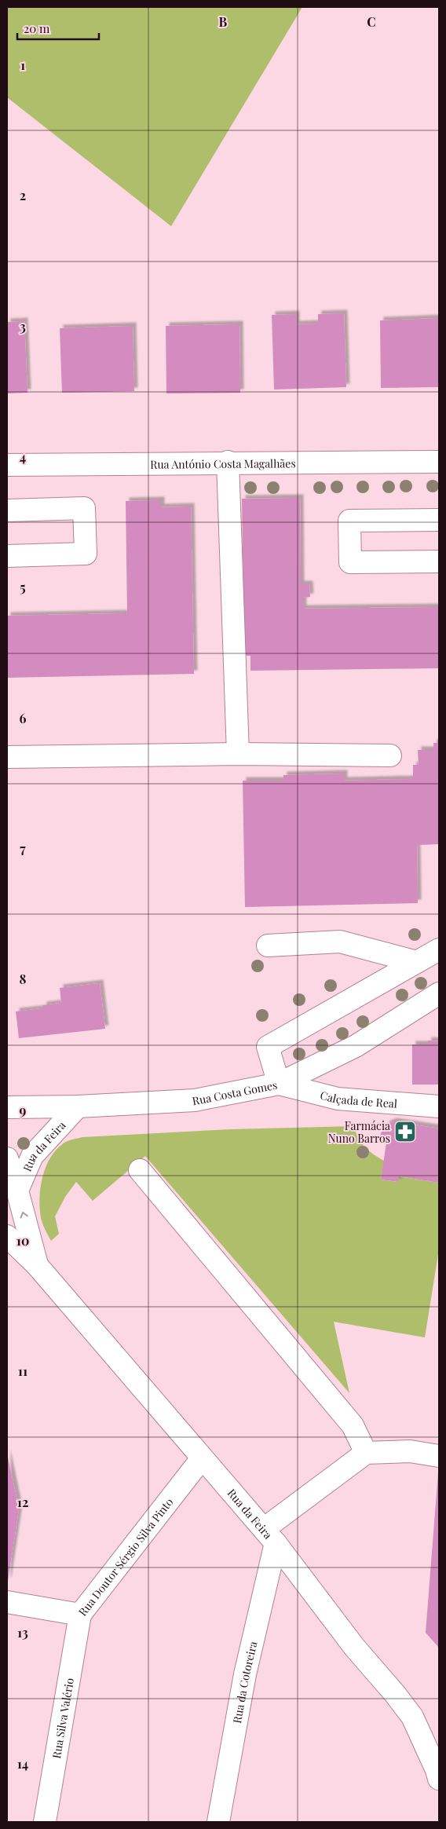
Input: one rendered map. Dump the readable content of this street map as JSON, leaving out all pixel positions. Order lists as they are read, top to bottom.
{
  "streets": {
    "street": [
      "Rua António Costa Magalhães",
      "Rua Costa Gomes",
      "Calçada de Real",
      "Rua da Feira",
      "Rua Doutor Sérgio Silva Pinto",
      "Rua da Cotoreira",
      "Rua Silva Valério"
    ]
  },
  "crossings": [
    ["Rua Costa Gomes", "Calçada de Real"],
    ["Rua Costa Gomes", "Rua da Feira"],
    ["Rua da Feira", "Rua Doutor Sérgio Silva Pinto"],
    ["Rua da Feira", "Rua da Cotoreira"],
    ["Rua Doutor Sérgio Silva Pinto", "Rua Silva Valério"]
  ],
  "places": {
    "pharmacy": ["Farmácia Nuno Barros"]
  },
  "scale_bar": "20 m",
  "grid": {
    "columns": ["B", "C"],
    "rows": [
      "1",
      "2",
      "3",
      "4",
      "5",
      "6",
      "7",
      "8",
      "9",
      "10",
      "11",
      "12",
      "13",
      "14"
    ]
  }
}
